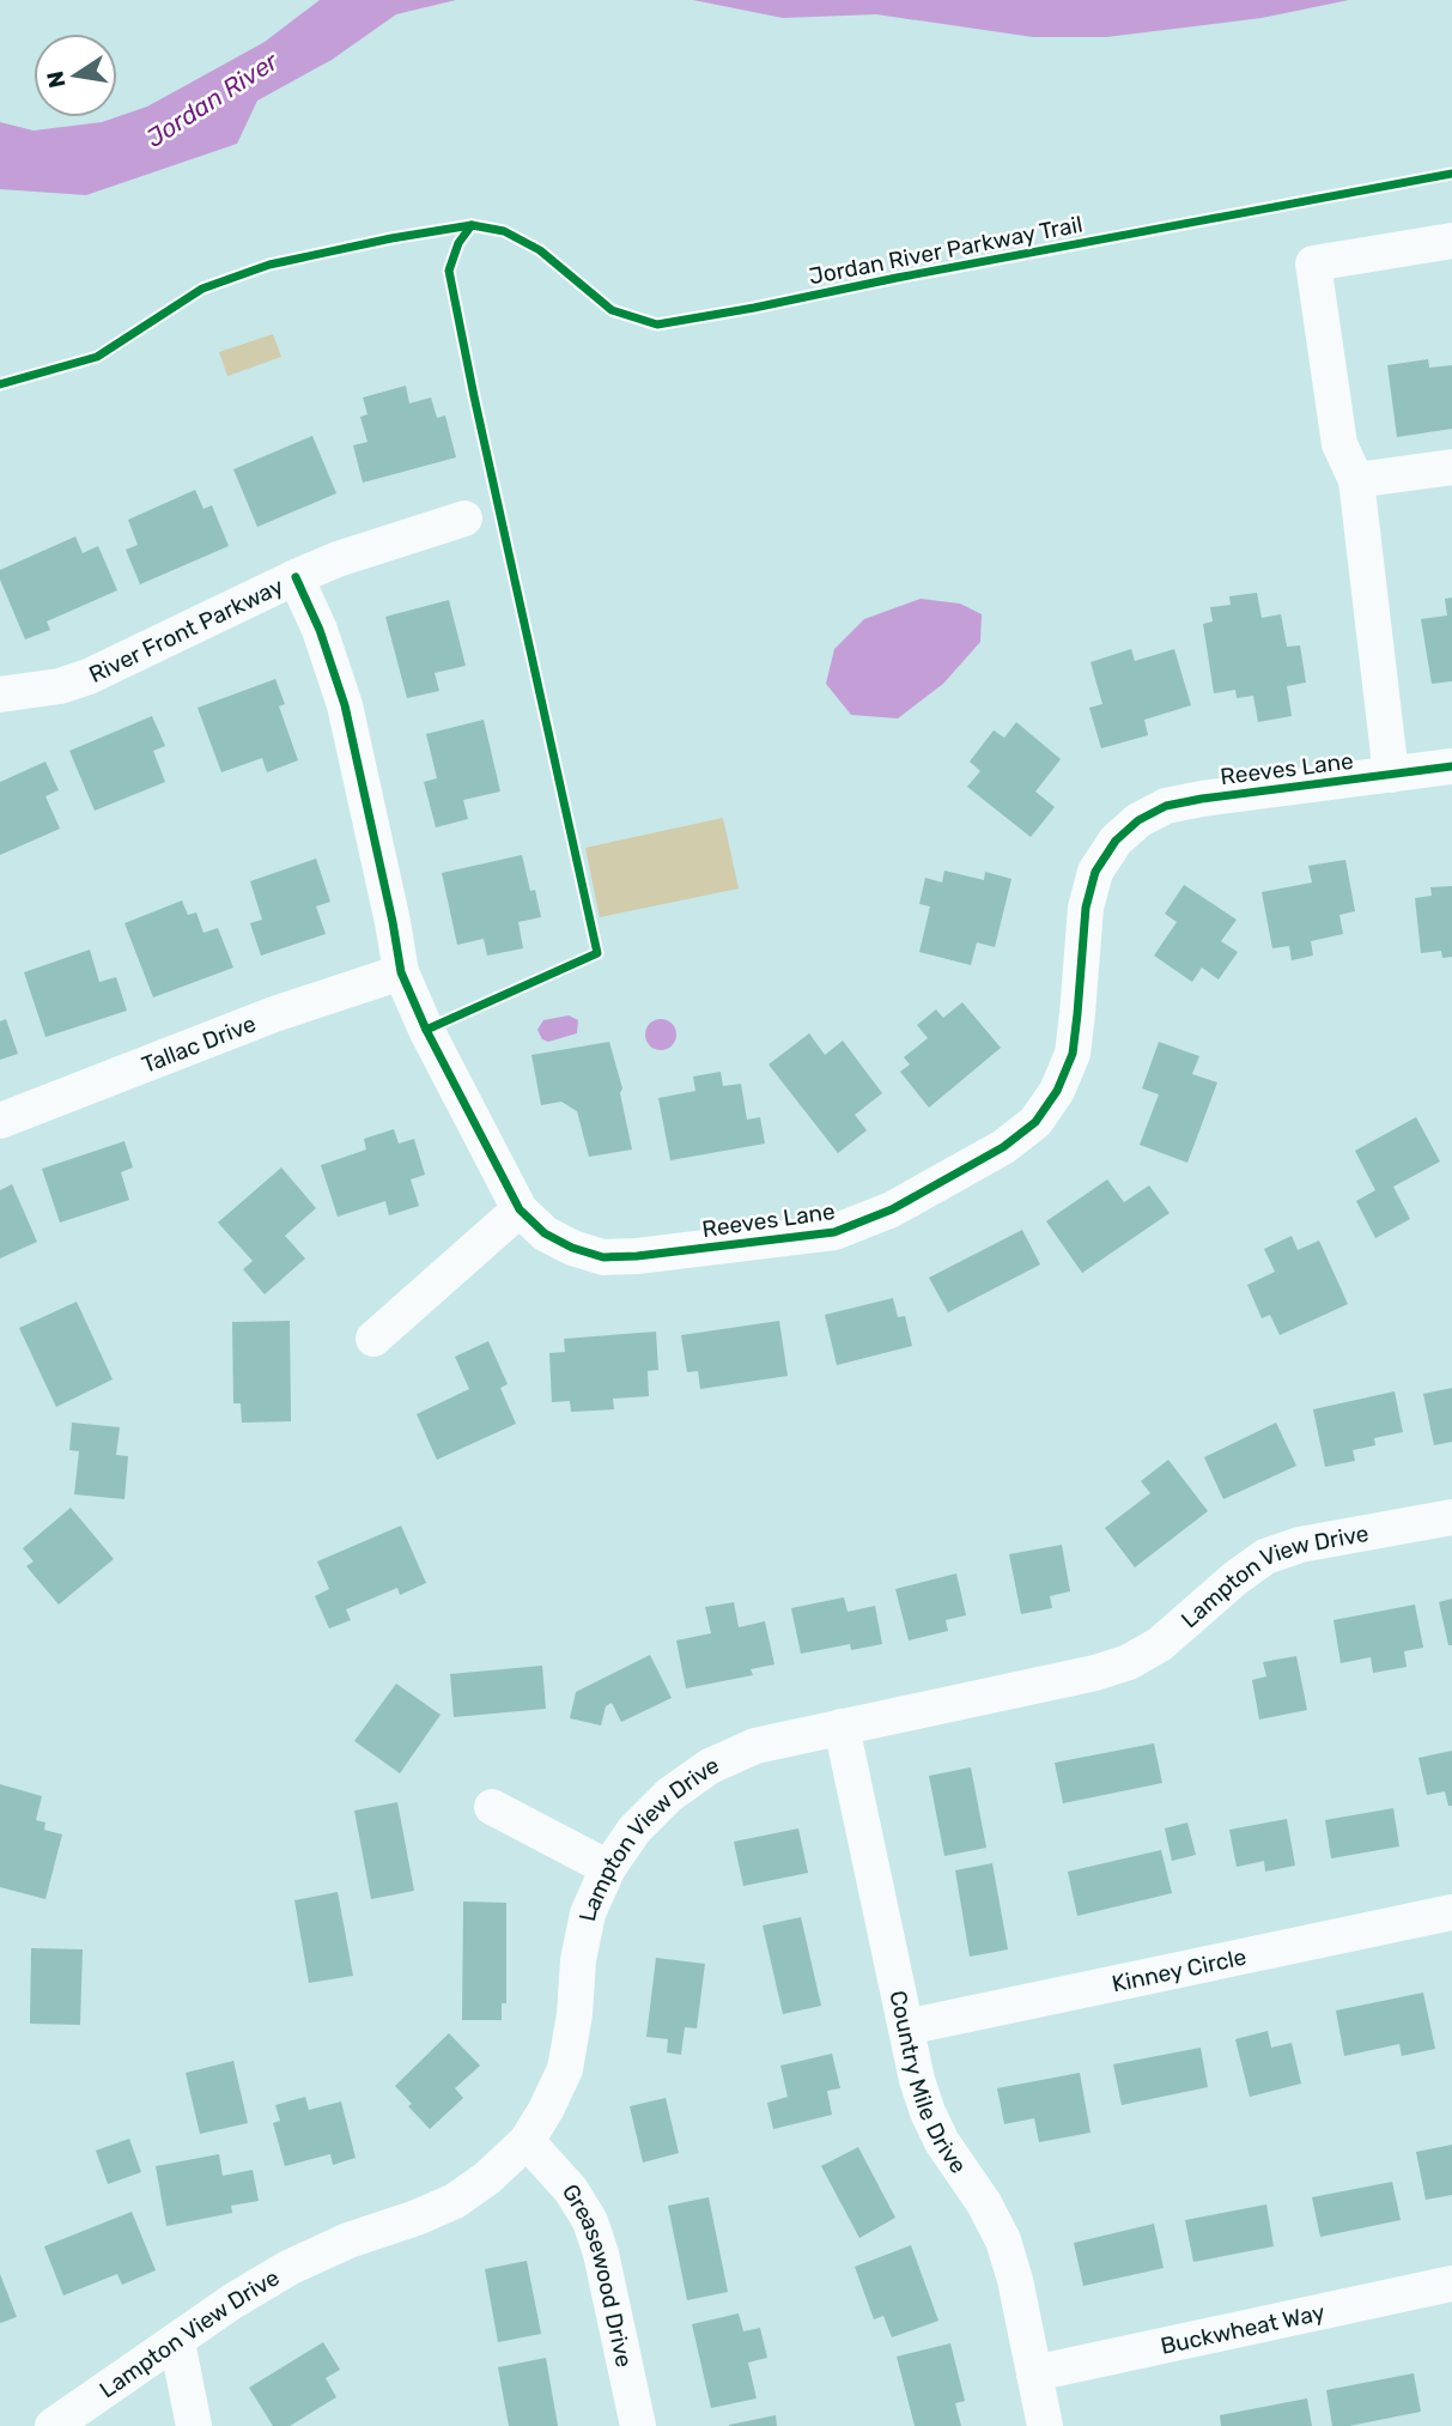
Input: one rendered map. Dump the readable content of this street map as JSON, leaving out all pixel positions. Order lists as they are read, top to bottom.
{
  "streets": {
    "street": [
      "River Front Parkway",
      "Reeves Lane",
      "Tallac Drive",
      "Lampton View Drive",
      "Kinney Circle",
      "Country Mile Drive",
      "Greasewood Drive",
      "Buckwheat Way"
    ],
    "cycle path": ["Jordan River Parkway Trail"]
  },
  "crossings": [
    ["River Front Parkway", "Reeves Lane"],
    ["Reeves Lane", "Tallac Drive"],
    ["Lampton View Drive", "Country Mile Drive"],
    ["Lampton View Drive", "Greasewood Drive"],
    ["Kinney Circle", "Country Mile Drive"],
    ["Country Mile Drive", "Buckwheat Way"]
  ],
  "water": ["Jordan River"],
  "north": "left"
}
